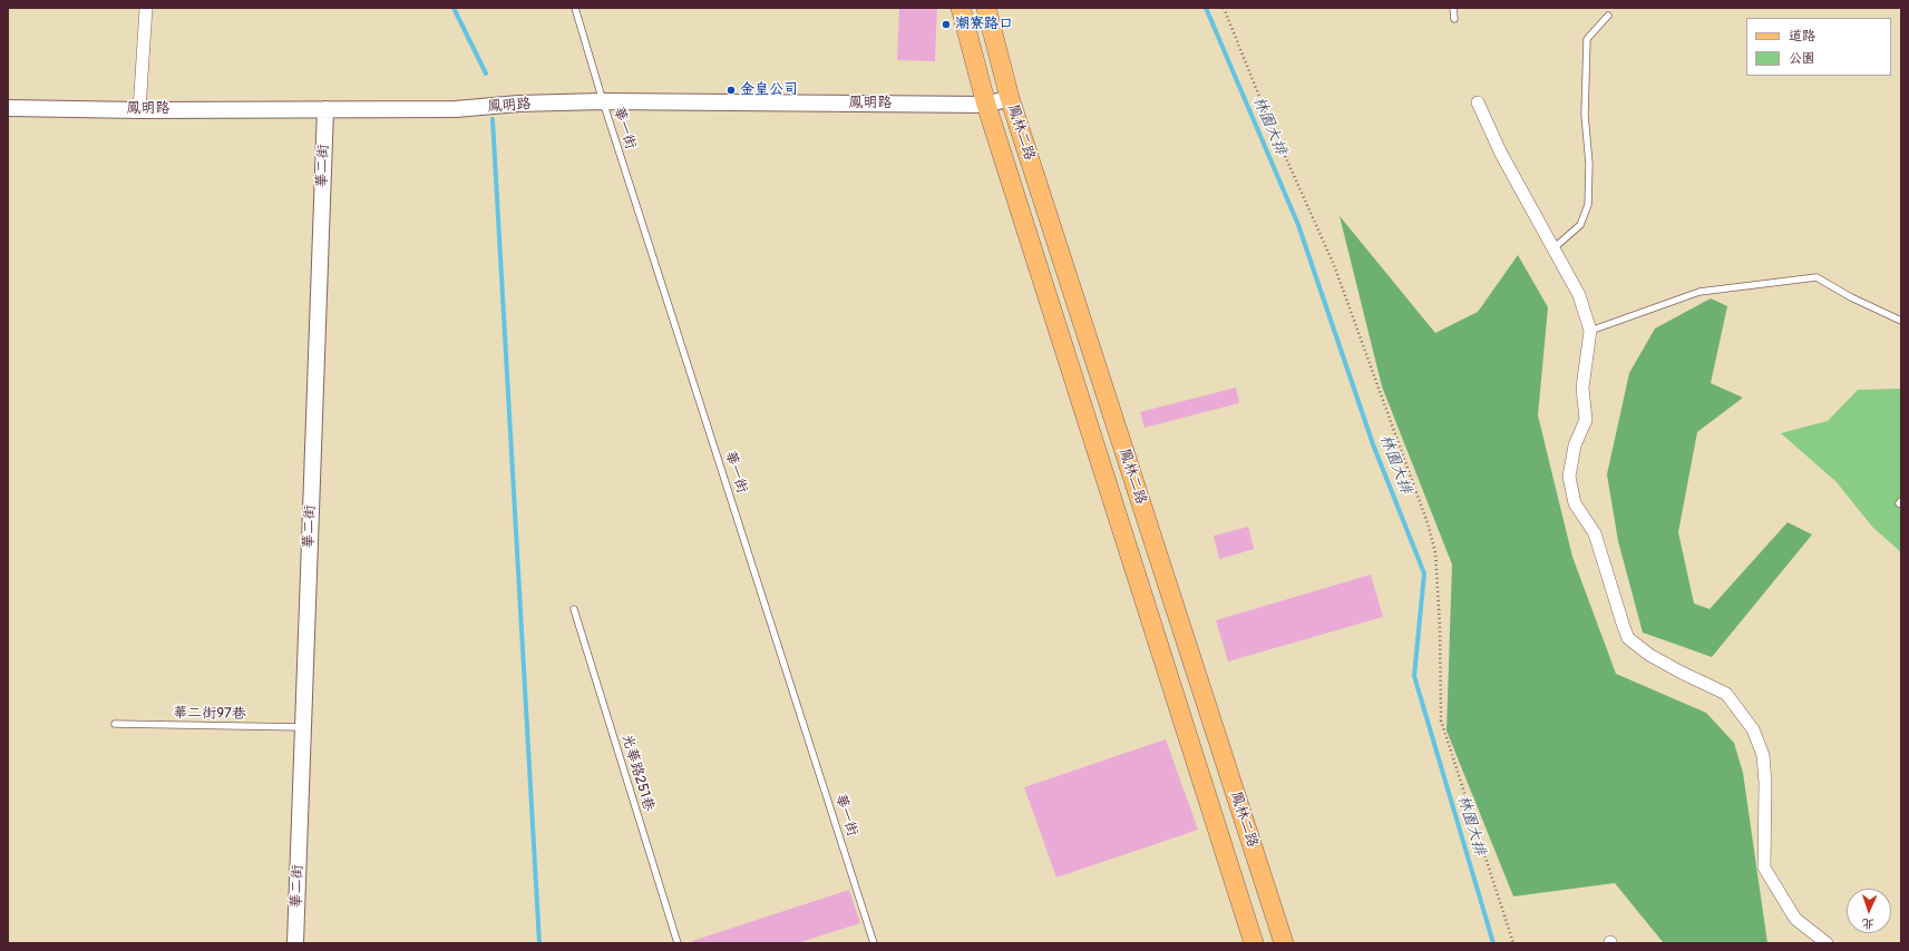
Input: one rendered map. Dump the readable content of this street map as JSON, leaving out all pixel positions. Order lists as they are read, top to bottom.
{
  "streets": {
    "main road": ["鳳林二路"],
    "street": ["鳳明路", "華二街"],
    "lane": ["華一街", "華二街97巷", "光華路251巷"]
  },
  "crossings": [
    ["鳳明路", "華一街"],
    ["鳳明路", "鳳林二路"],
    ["鳳明路", "華二街"],
    ["華二街", "華二街97巷"]
  ],
  "water": ["林園大排"],
  "places": ["潮寮路口", "金皇公司"],
  "legend": ["道路", "公園"],
  "north": "bottom"
}
